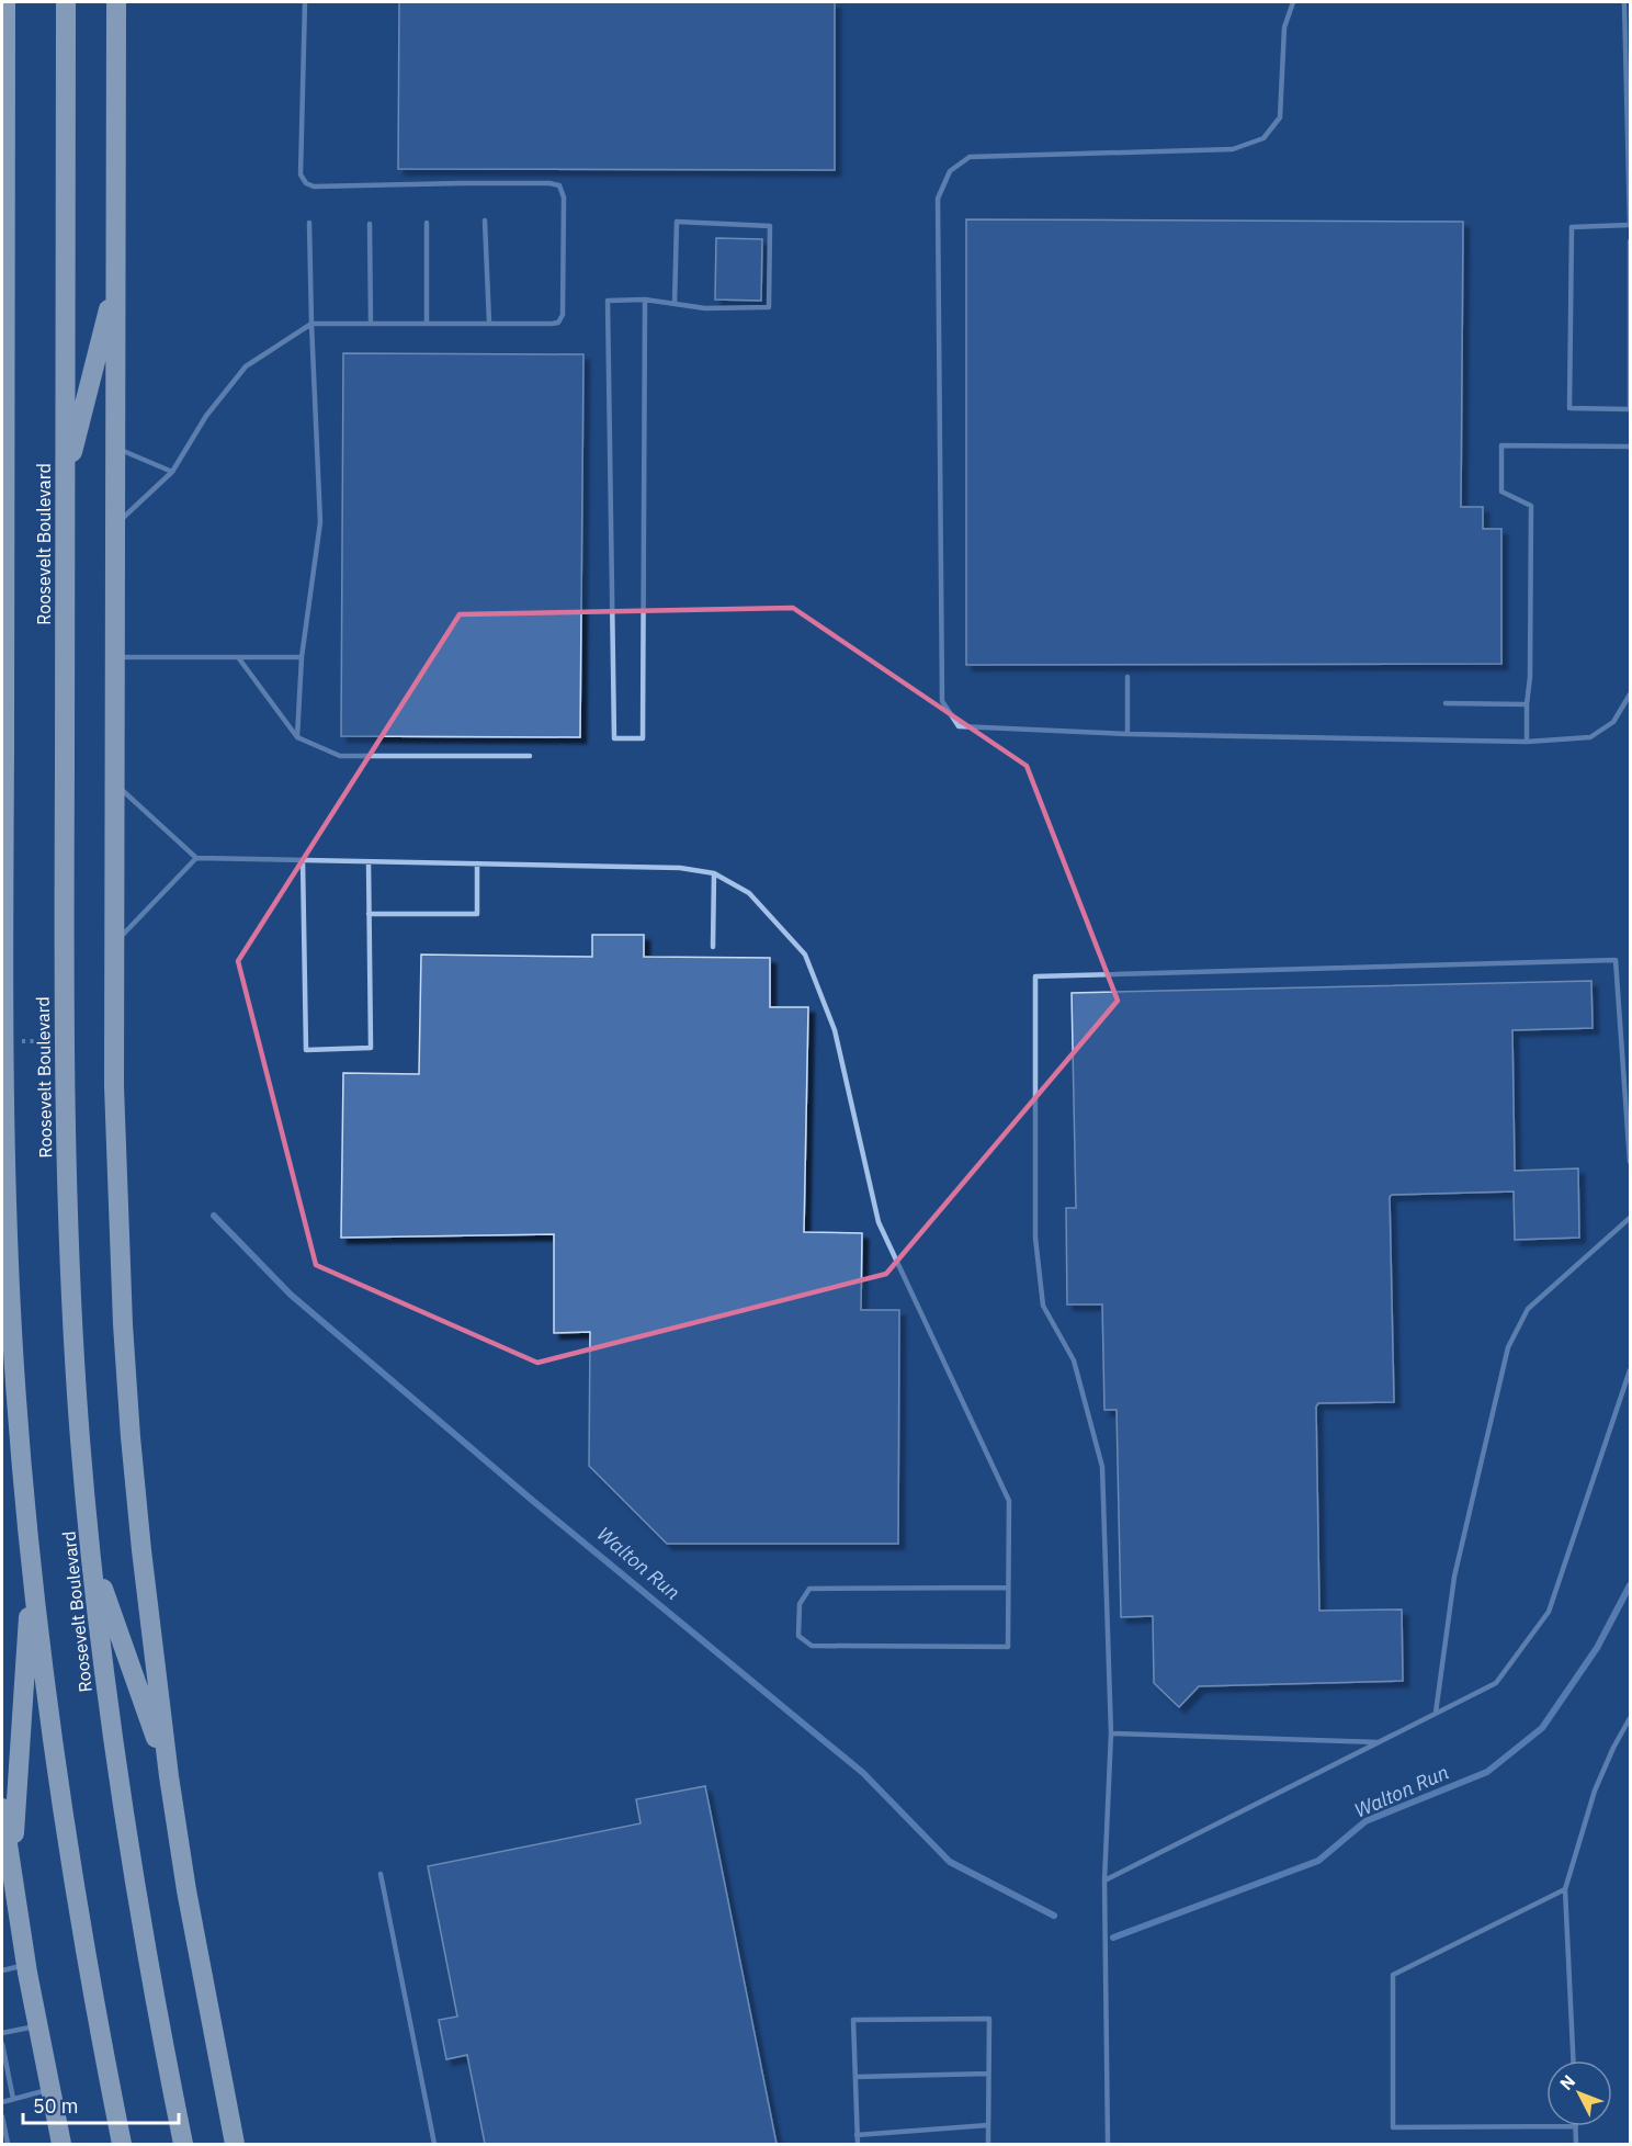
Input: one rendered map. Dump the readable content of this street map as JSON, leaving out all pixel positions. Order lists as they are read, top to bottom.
{
  "streets": {
    "highway": ["Roosevelt Boulevard"]
  },
  "water": ["Walton Run"],
  "scale_bar": "50 m",
  "north": "top left"
}
